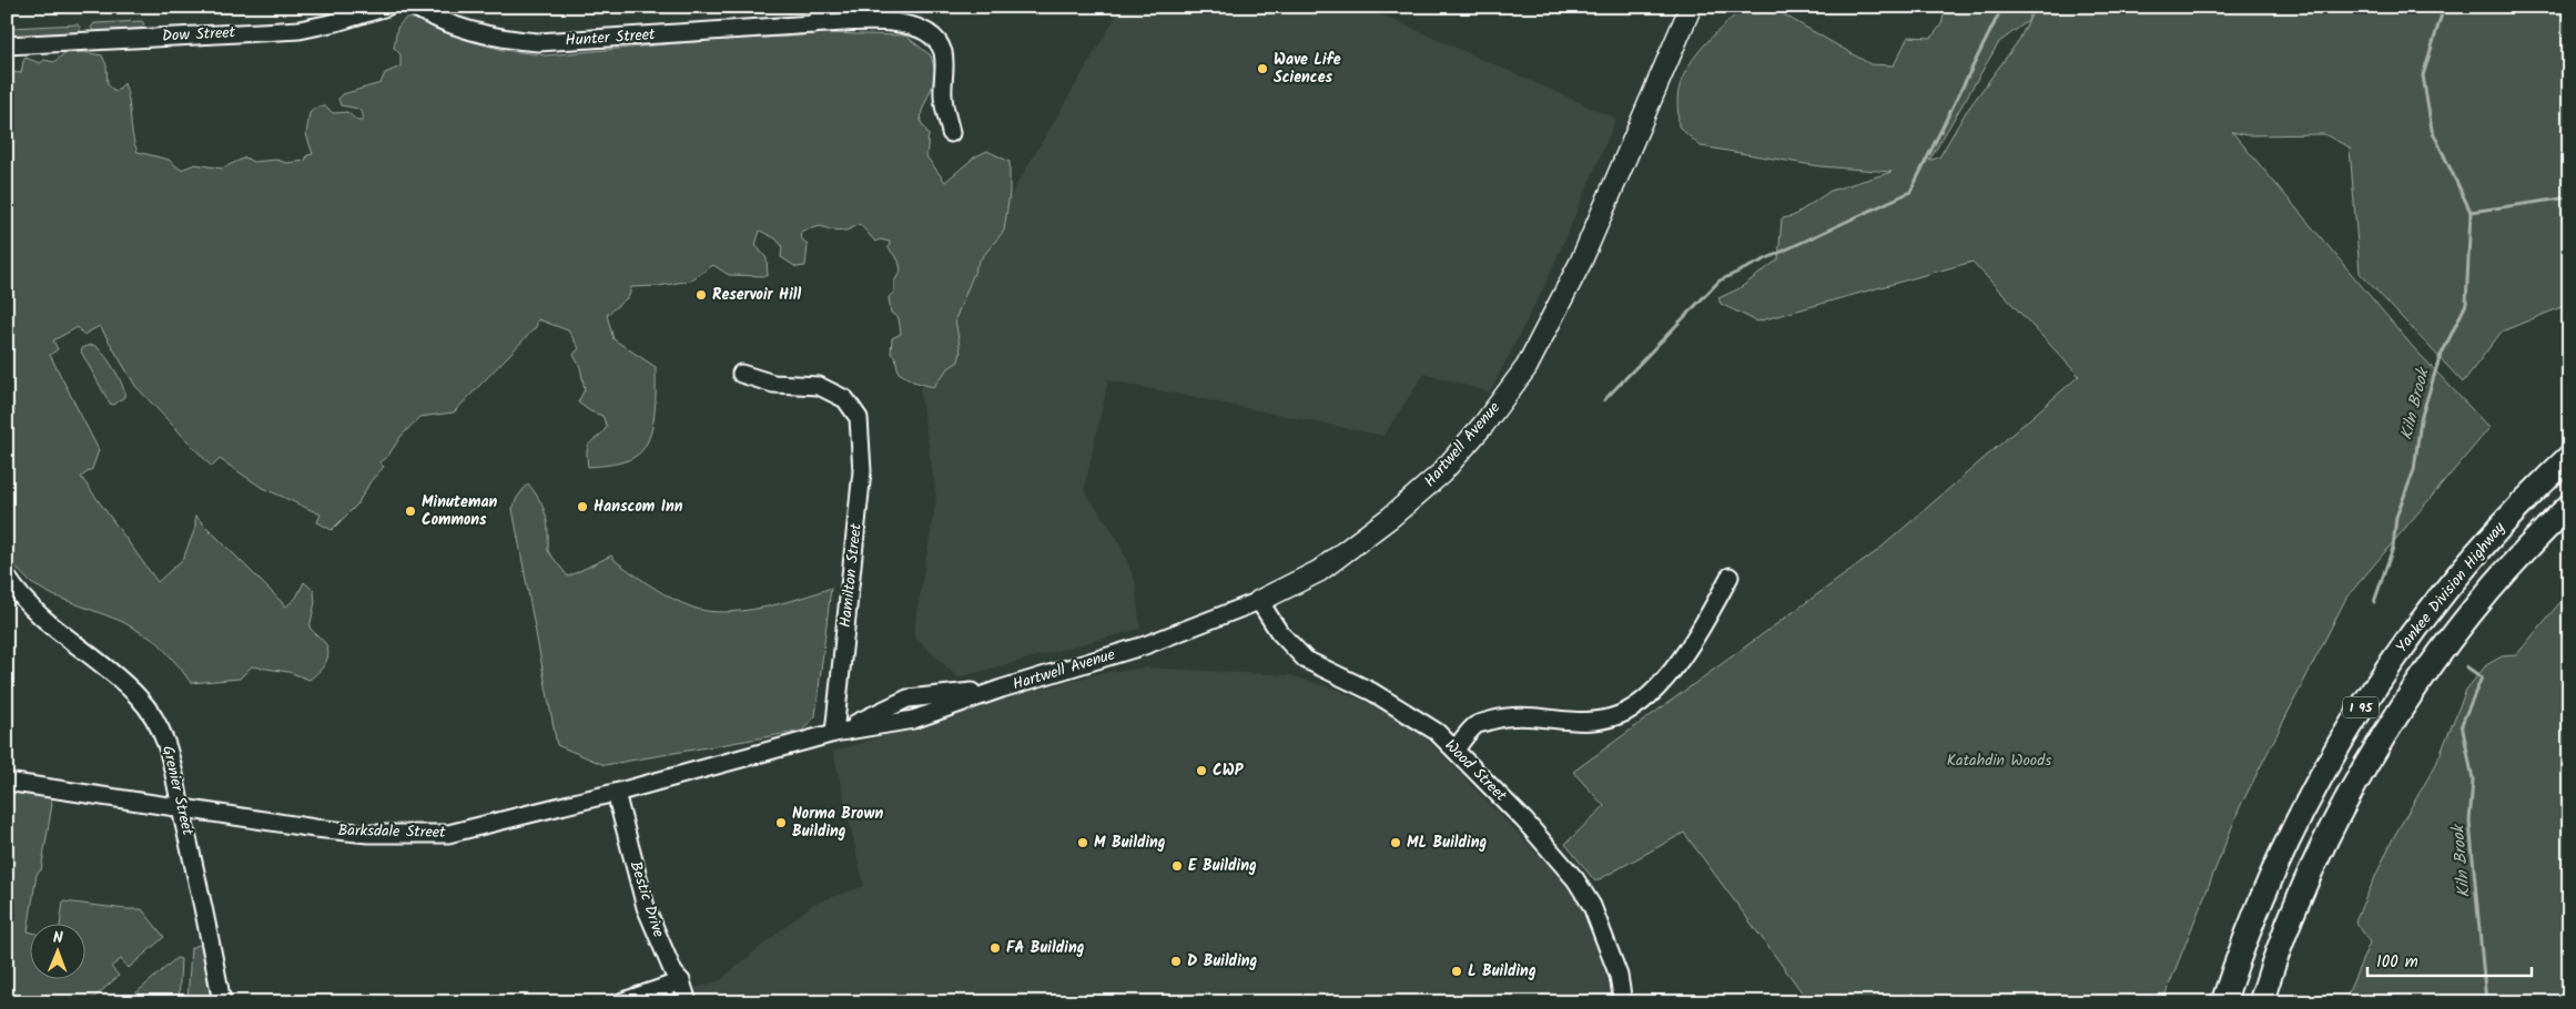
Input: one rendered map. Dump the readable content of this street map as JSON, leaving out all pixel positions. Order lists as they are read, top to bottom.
{
  "streets": {
    "highway": ["Yankee Division Highway", "I 95"],
    "main road": ["Hartwell Avenue"],
    "street": [
      "Dow Street",
      "Hunter Street",
      "Hamilton Street",
      "Wood Street",
      "Grenier Street",
      "Barksdale Street",
      "Bestic Drive"
    ]
  },
  "crossings": [
    ["Hartwell Avenue", "Wood Street"],
    ["Hartwell Avenue", "Barksdale Street"],
    ["Hamilton Street", "Barksdale Street"],
    ["Grenier Street", "Barksdale Street"],
    ["Barksdale Street", "Bestic Drive"]
  ],
  "water": ["Kiln Brook"],
  "parks": ["Katahdin Woods"],
  "places": [
    "Wave Life Sciences",
    "Reservoir Hill",
    "Hanscom Inn",
    "Minuteman Commons",
    "CWP",
    "Norma Brown Building",
    "M Building",
    "ML Building",
    "E Building",
    "FA Building",
    "D Building",
    "L Building"
  ],
  "scale_bar": "100 m",
  "north": "top"
}
